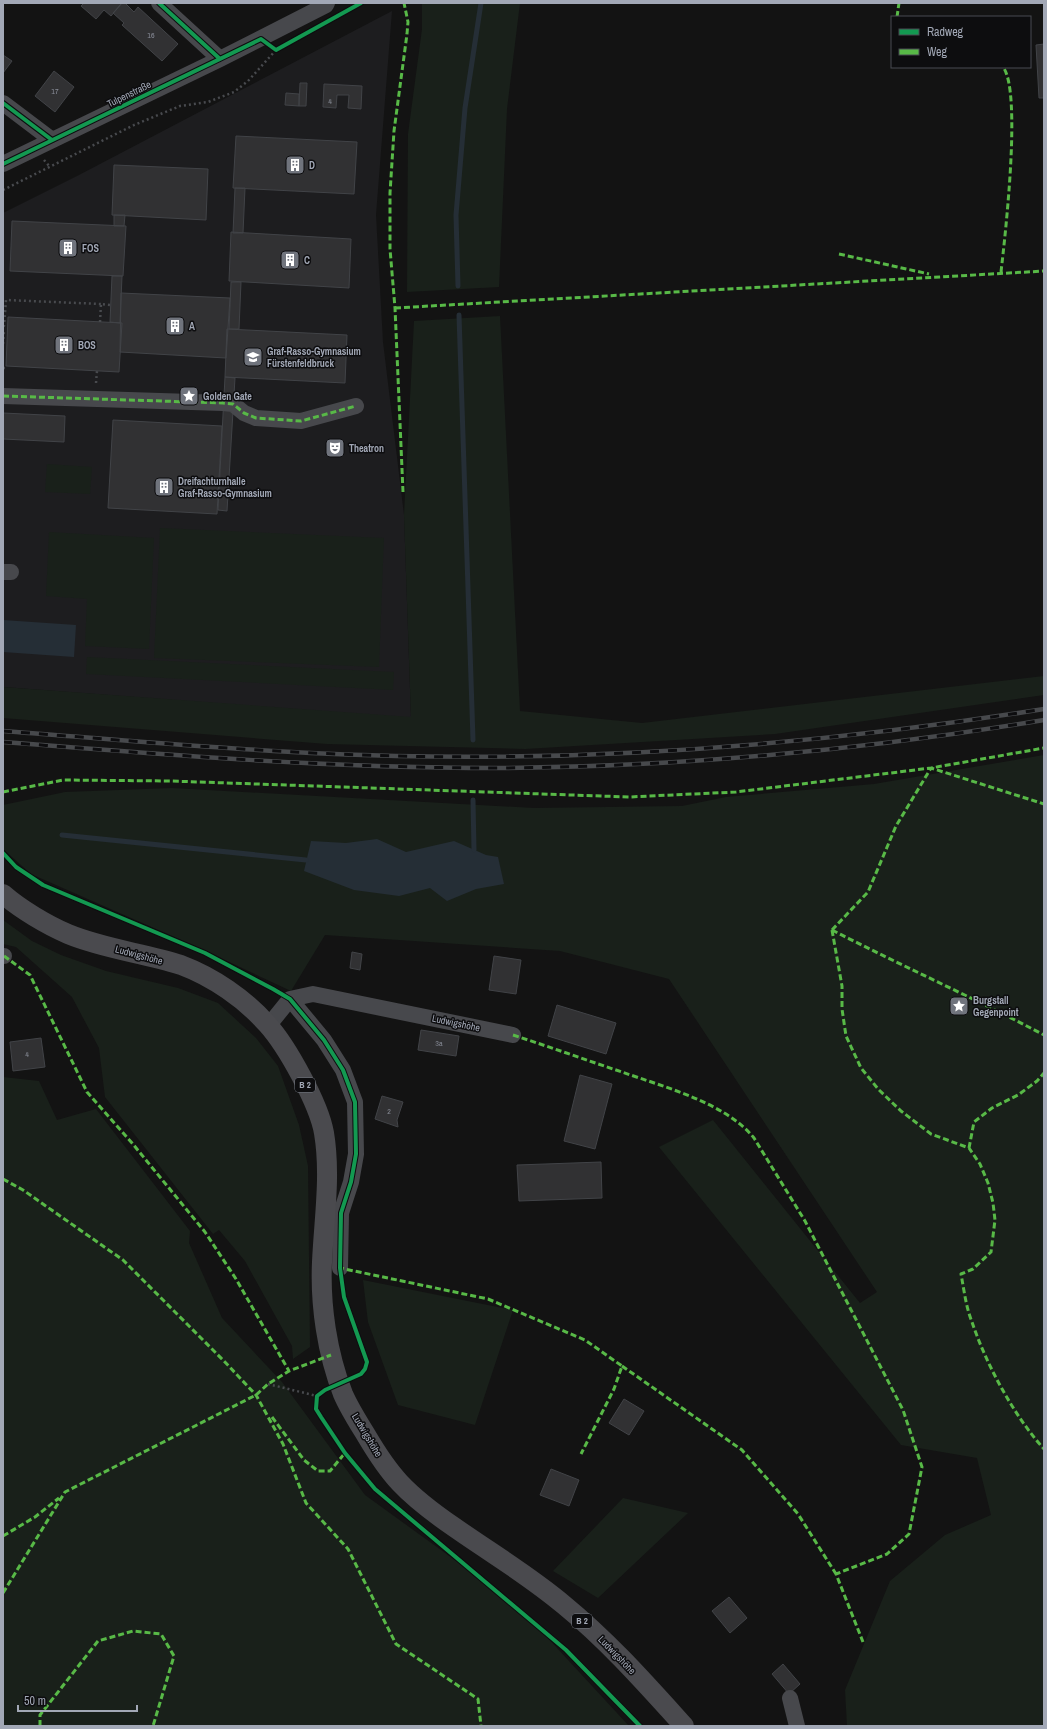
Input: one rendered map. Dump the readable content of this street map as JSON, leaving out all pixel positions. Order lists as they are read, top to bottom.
{
  "streets": {
    "main road": ["Ludwigshöhe", "B 2"],
    "street": ["Tulpenstraße"]
  },
  "places": {
    "building": [
      "D",
      "FOS",
      "C",
      "A",
      "BOS",
      "Dreifachturnhalle Graf-Rasso-Gymnasium"
    ],
    "school or university": ["Graf-Rasso-Gymnasium Fürstenfeldbruck"],
    "place": ["Golden Gate", "Burgstall Gegenpoint"],
    "theatre": ["Theatron"]
  },
  "house_numbers": [
    "16",
    "17",
    "4",
    "3a",
    "4",
    "2"
  ],
  "legend": ["Radweg", "Weg"],
  "scale_bar": "50 m"
}
